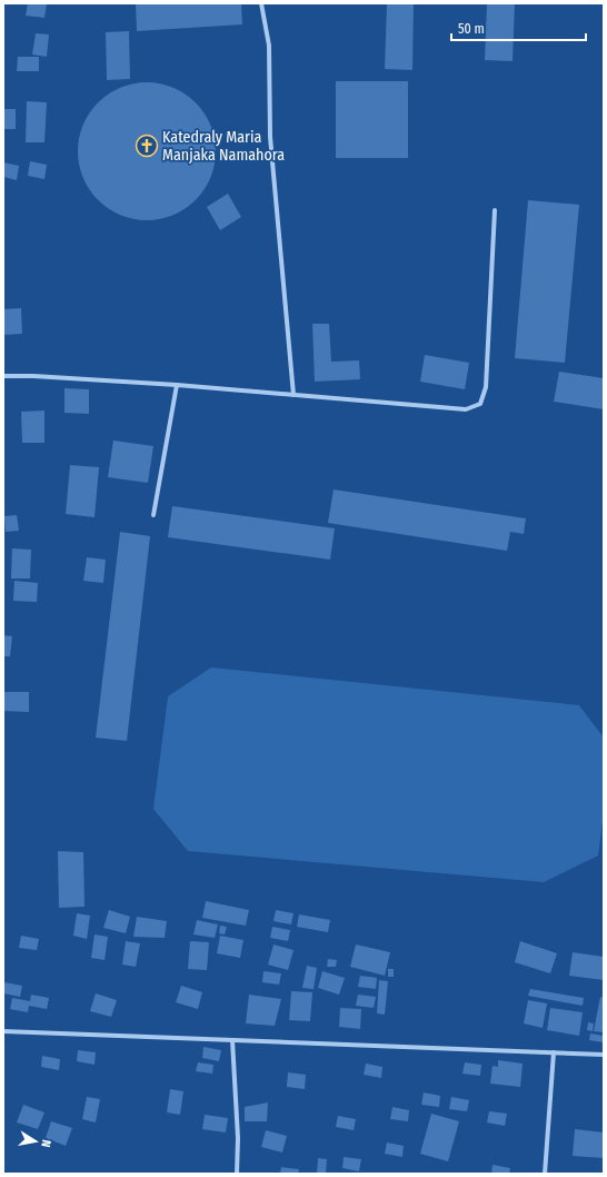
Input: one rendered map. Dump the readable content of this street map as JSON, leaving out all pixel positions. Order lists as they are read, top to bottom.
{
  "places": {
    "church": ["Katedraly Maria Manjaka Namahora"]
  },
  "scale_bar": "50 m",
  "north": "right"
}
